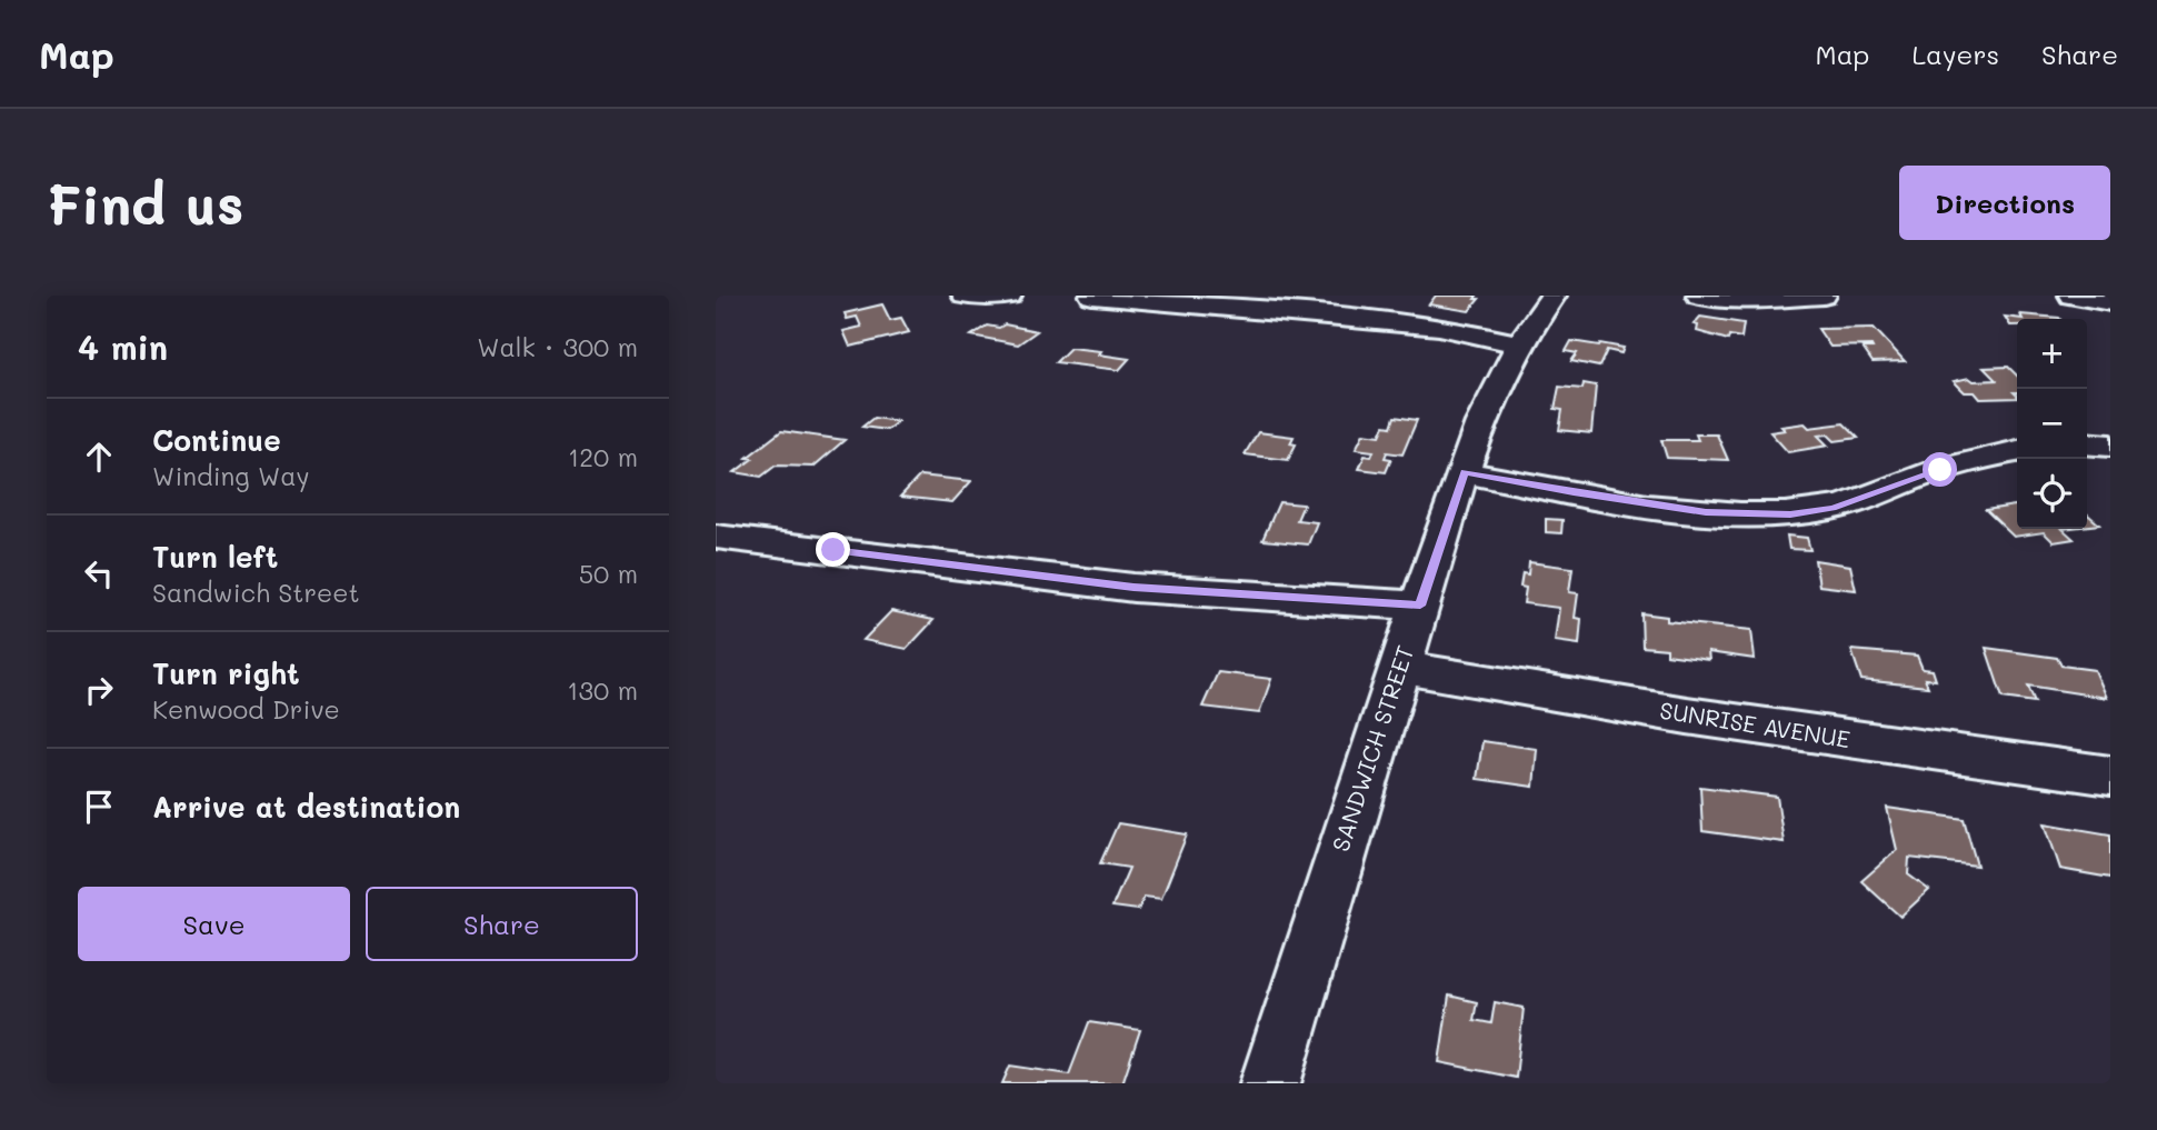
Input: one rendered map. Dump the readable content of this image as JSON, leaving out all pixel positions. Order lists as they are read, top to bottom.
{
  "streets": {
    "street": ["SUNRISE AVENUE", "SANDWICH STREET"]
  },
  "crossings": [
    ["SUNRISE AVENUE", "SANDWICH STREET"]
  ],
  "page": {
    "header": "Map",
    "nav": ["Map", "Layers", "Share"],
    "buttons": [
      "Directions",
      ["Save", "Share"]
    ],
    "title": "Find us",
    "heading": ["4 min", "Walk · 300 m"],
    "map_buttons": ["+", "−"],
    "list": [
      ["Continue", "Winding Way", "120 m"],
      ["Turn left", "Sandwich Street", "50 m"],
      ["Turn right", "Kenwood Drive", "130 m"],
      "Arrive at destination"
    ]
  }
}
